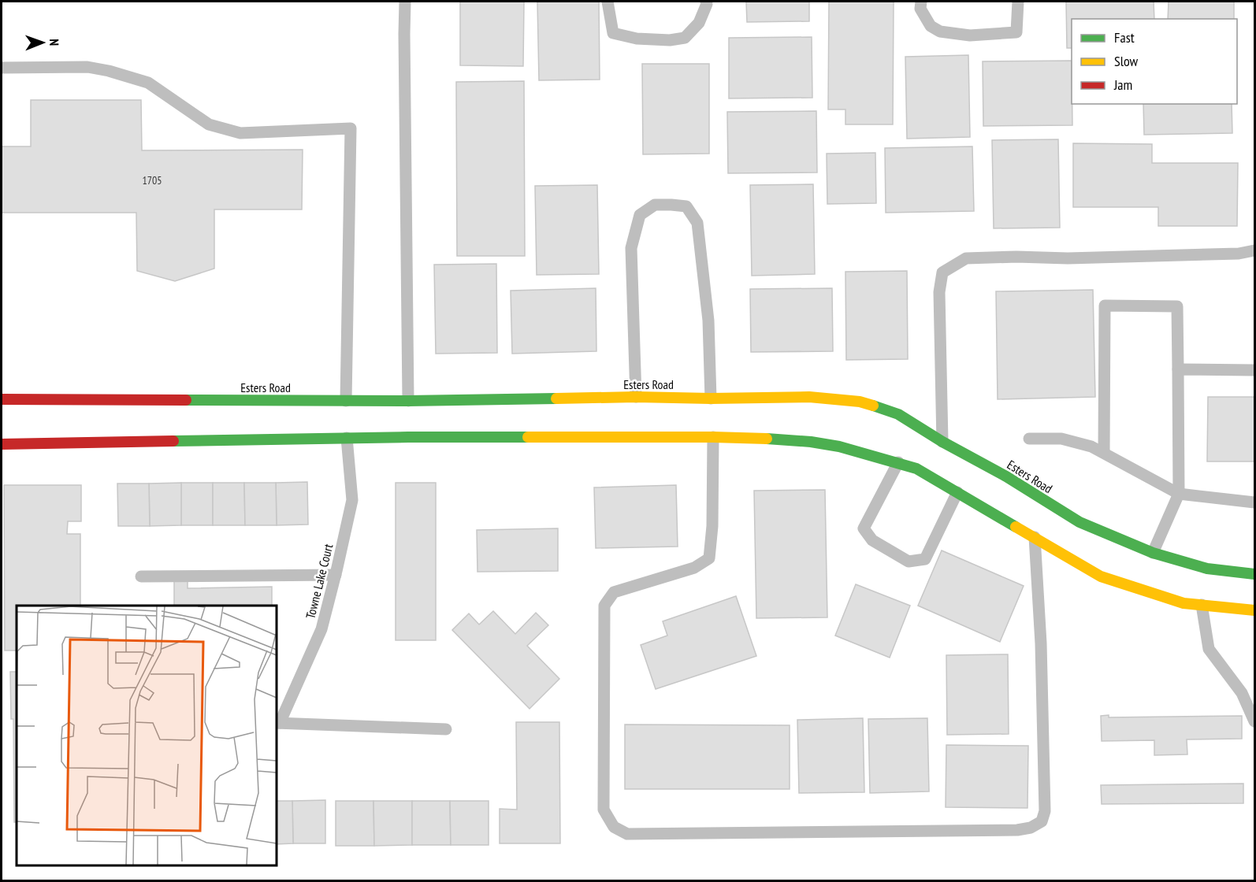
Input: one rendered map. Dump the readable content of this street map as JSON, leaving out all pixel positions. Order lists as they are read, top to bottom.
{
  "streets": {
    "main road": ["Esters Road"],
    "lane": ["Towne Lake Court"]
  },
  "house_numbers": ["1705"],
  "legend": ["Fast", "Slow", "Jam"],
  "north": "right"
}
